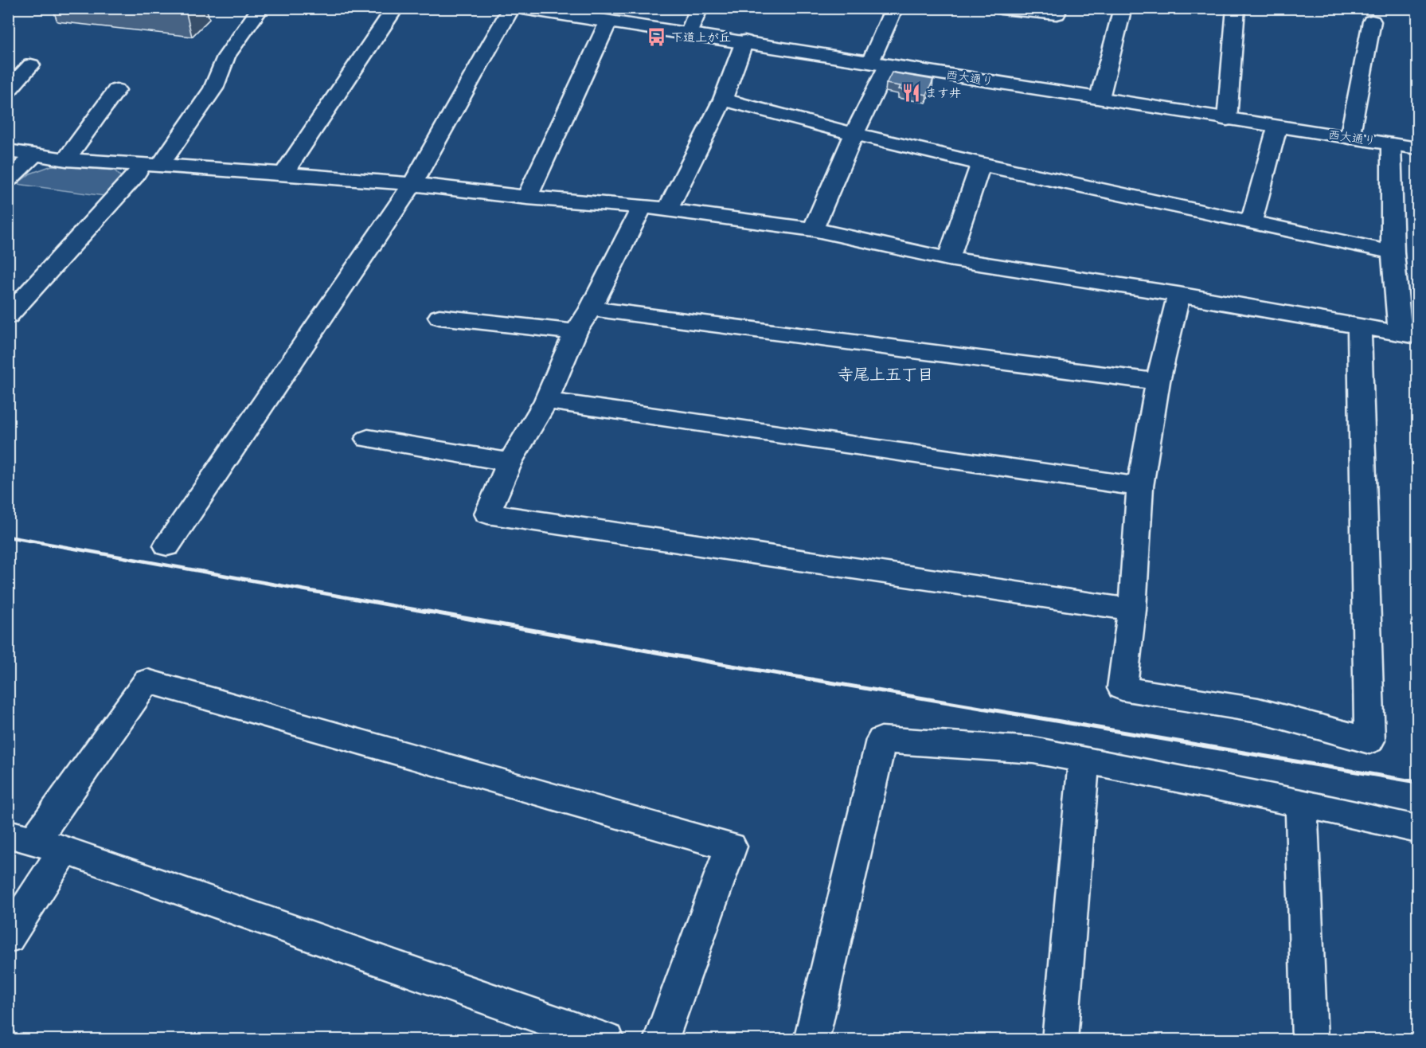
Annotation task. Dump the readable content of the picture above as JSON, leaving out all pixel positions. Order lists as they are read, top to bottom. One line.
{"streets":{"street":["西大通り"]},"districts":["寺尾上五丁目"],"places":{"bus stop":["下道上が丘"],"restaurant":["ます井"]}}
